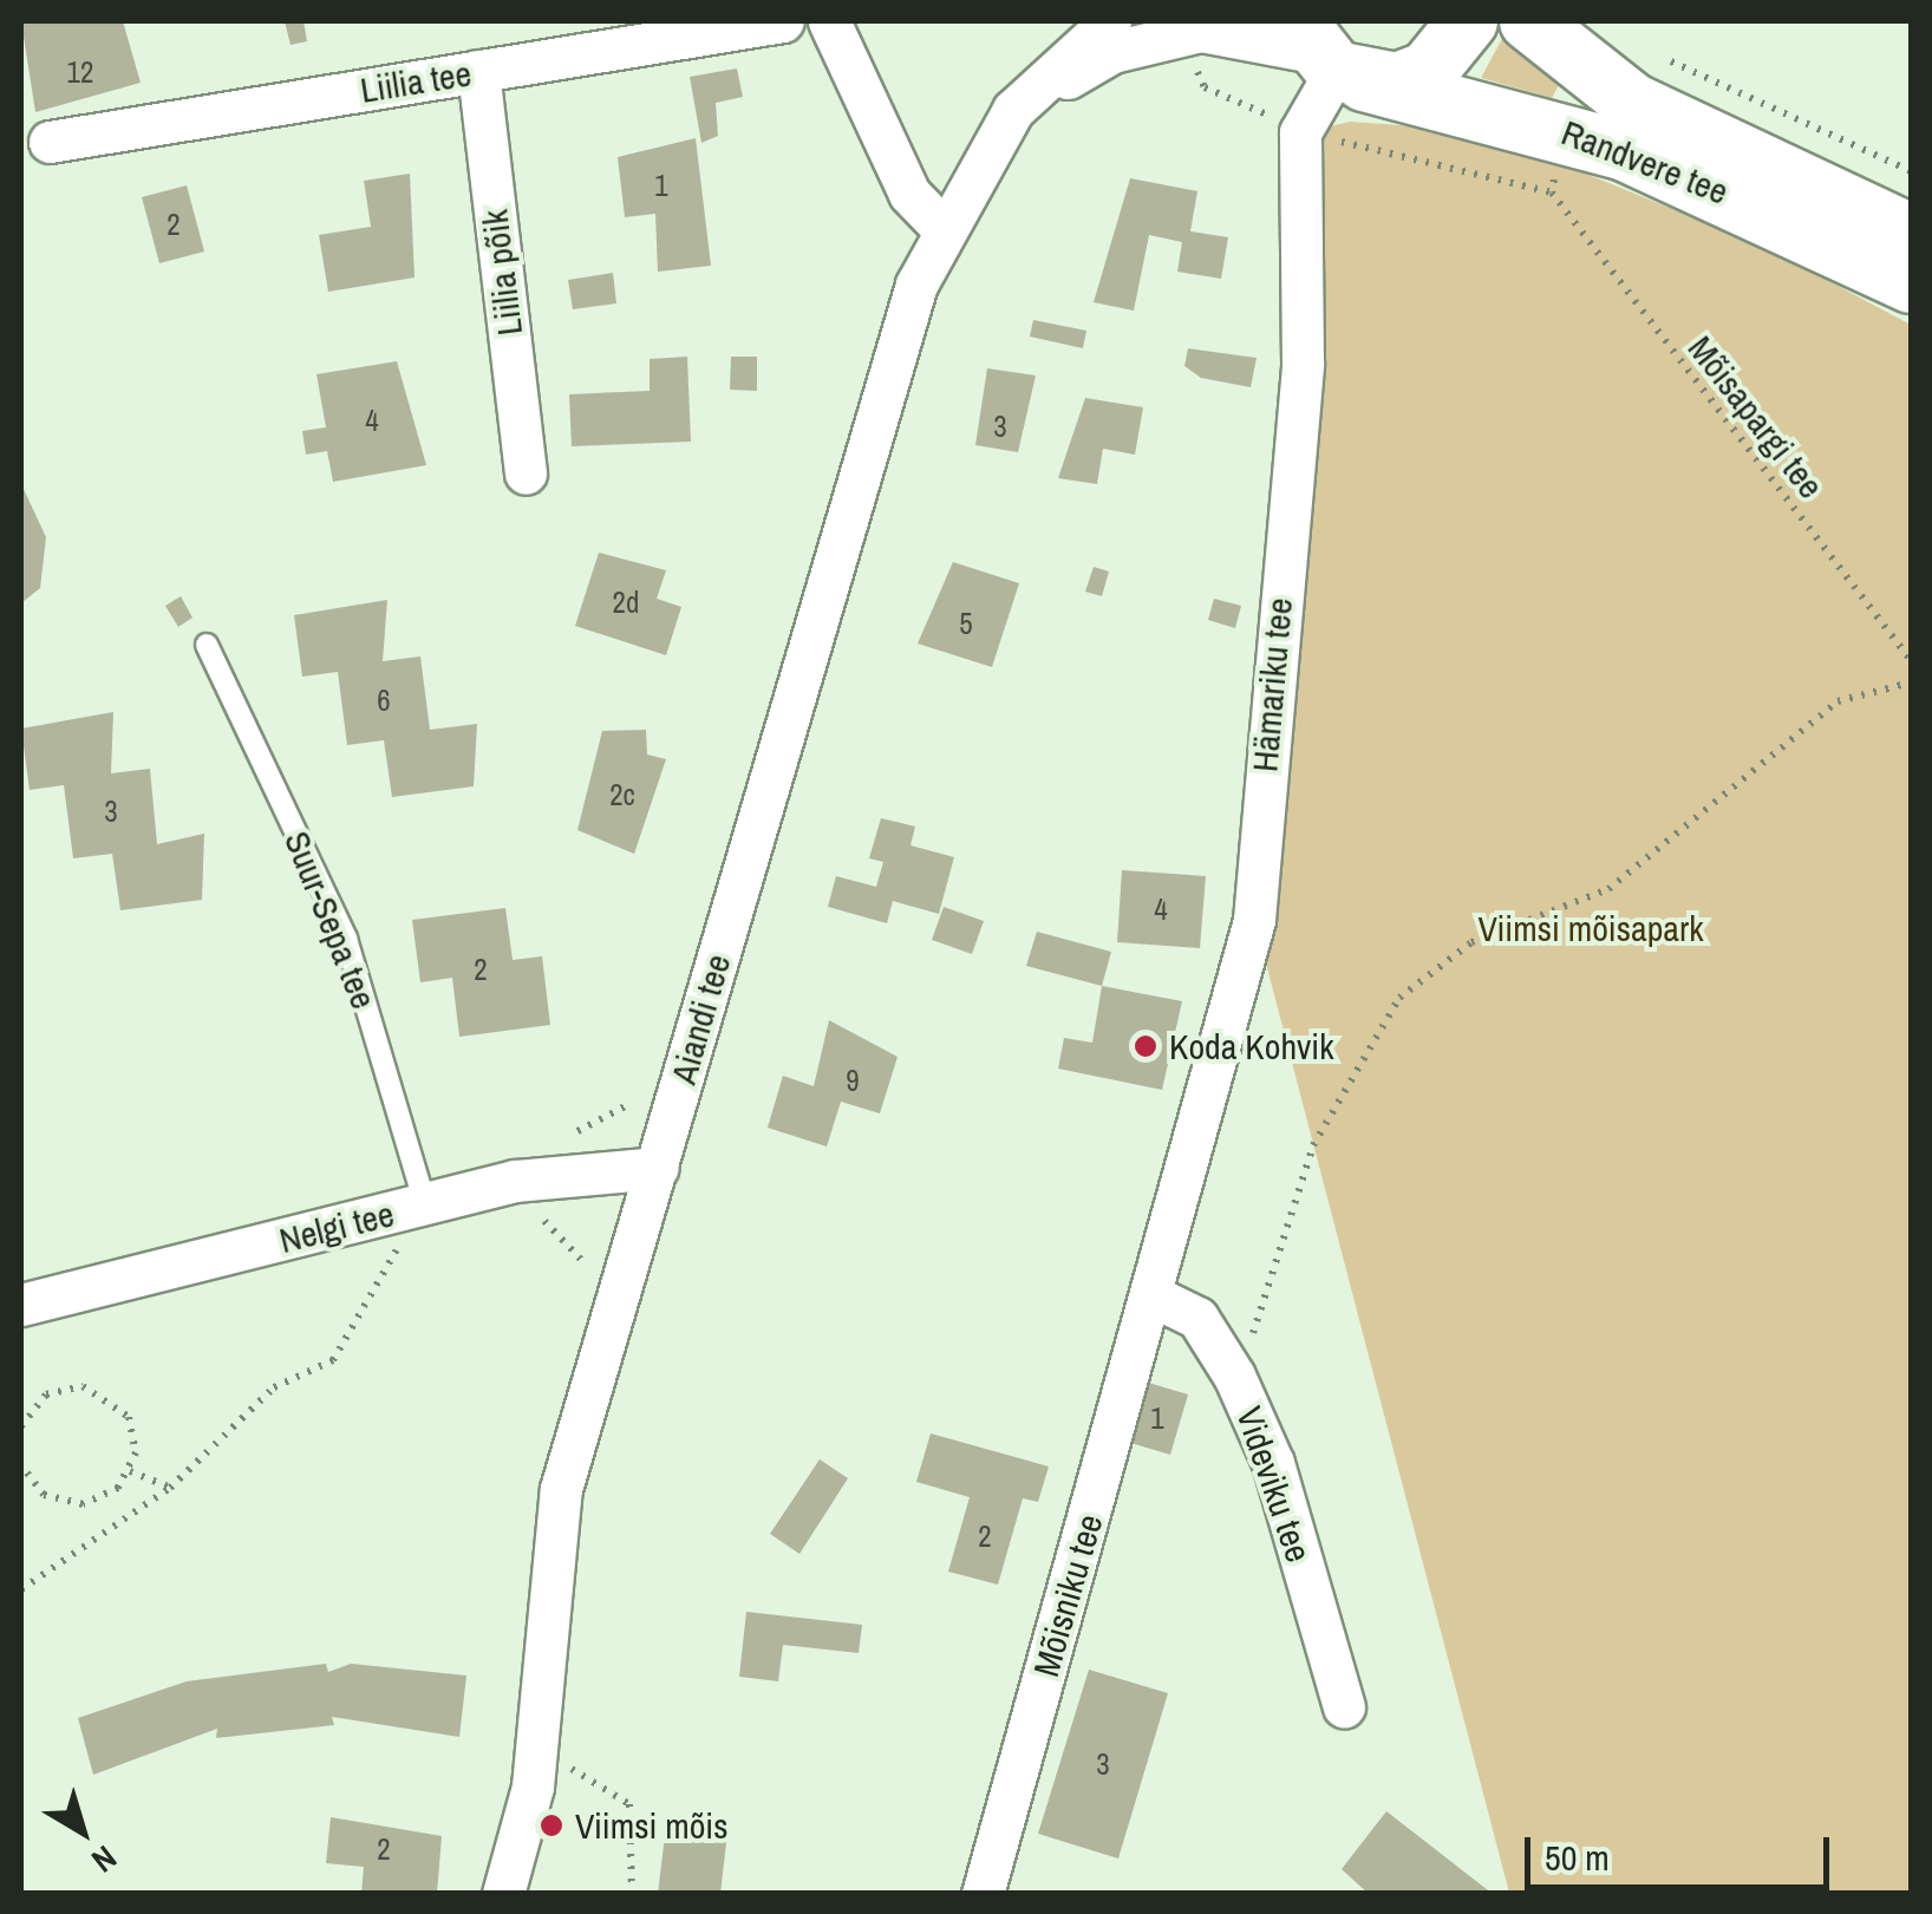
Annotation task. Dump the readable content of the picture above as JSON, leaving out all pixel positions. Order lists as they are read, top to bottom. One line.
{"streets":{"street":["Liilia tee","Randvere tee","Liilia põik","Hämariku tee","Aiandi tee","Nelgi tee","Videviku tee","Mõisniku tee"],"lane":["Suur-Sepa tee"],"path":["Mõisapargi tee"]},"crossings":[["Liilia tee","Liilia põik"],["Randvere tee","Aiandi tee"],["Hämariku tee","Videviku tee"],["Hämariku tee","Mõisniku tee"],["Suur-Sepa tee","Nelgi tee"],["Aiandi tee","Nelgi tee"],["Videviku tee","Mõisniku tee"]],"parks":["Viimsi mõisapark"],"places":["Koda Kohvik","Viimsi mõis"],"house_numbers":["12","1","2","4","3","2d","5","6","2c","3","4","2","9","1","2","3","2"],"scale_bar":"50 m","north":"bottom right"}
